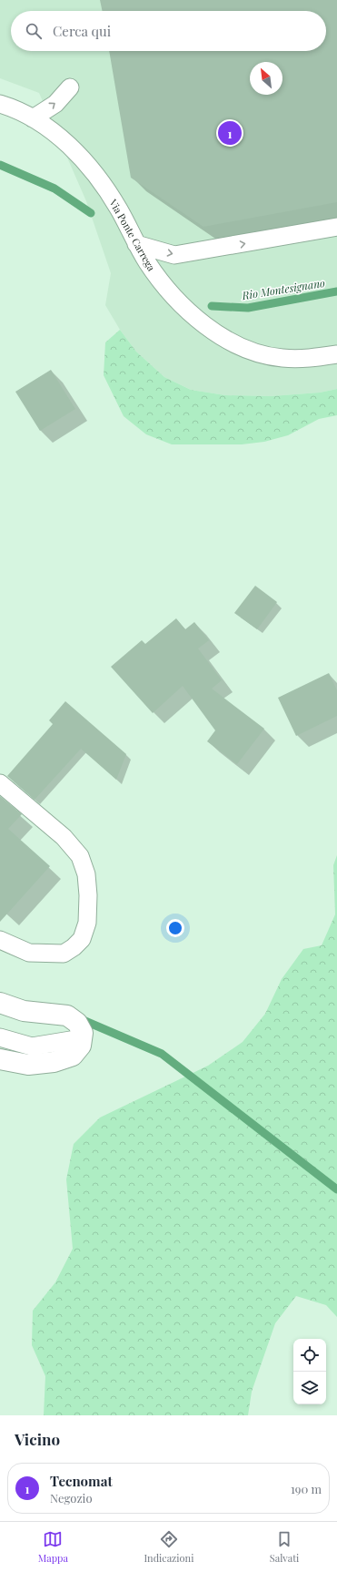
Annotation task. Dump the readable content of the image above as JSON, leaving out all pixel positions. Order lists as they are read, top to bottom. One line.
{"streets":{"lane":["Via Ponte Carrega"]},"water":["Rio Montesignano"],"north":"top left","page":{"search":"Cerca qui","pins":"1","heading":"Vicino","list":[{"mark":"1","name":"Tecnomat","note":"Negozio","value":"190 m"}],"nav":["Mappa","Indicazioni","Salvati"]}}
